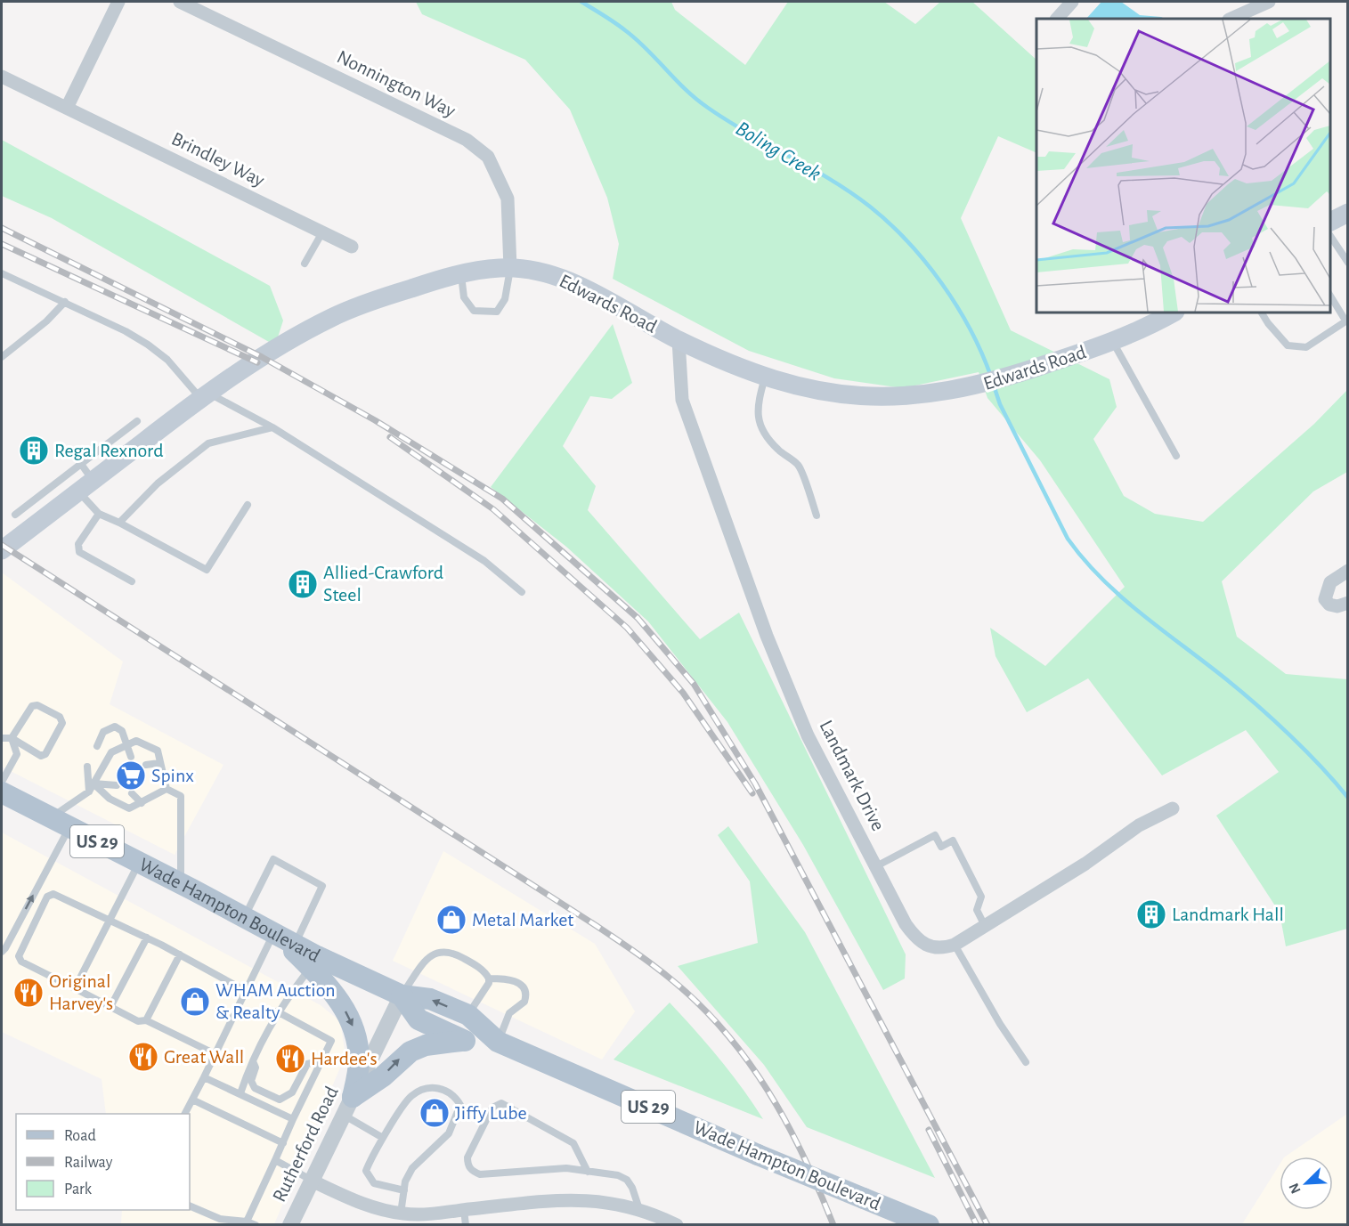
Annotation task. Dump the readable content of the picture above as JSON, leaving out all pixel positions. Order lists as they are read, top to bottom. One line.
{"streets":{"main road":["Edwards Road","US 29","Wade Hampton Boulevard"],"street":["Nonnington Way","Brindley Way","Landmark Drive","Rutherford Road"]},"crossings":[["Nonnington Way","Edwards Road"],["Edwards Road","Landmark Drive"],["Wade Hampton Boulevard","Rutherford Road"]],"water":["Boling Creek"],"places":{"building":["Regal Rexnord","Allied-Crawford Steel","Landmark Hall"],"supermarket":["Spinx"],"shop":["Metal Market","WHAM Auction & Realty","Jiffy Lube"],"restaurant":["Original Harvey's","Great Wall","Hardee's"]},"legend":["Road","Railway","Park"],"north":"bottom left"}
